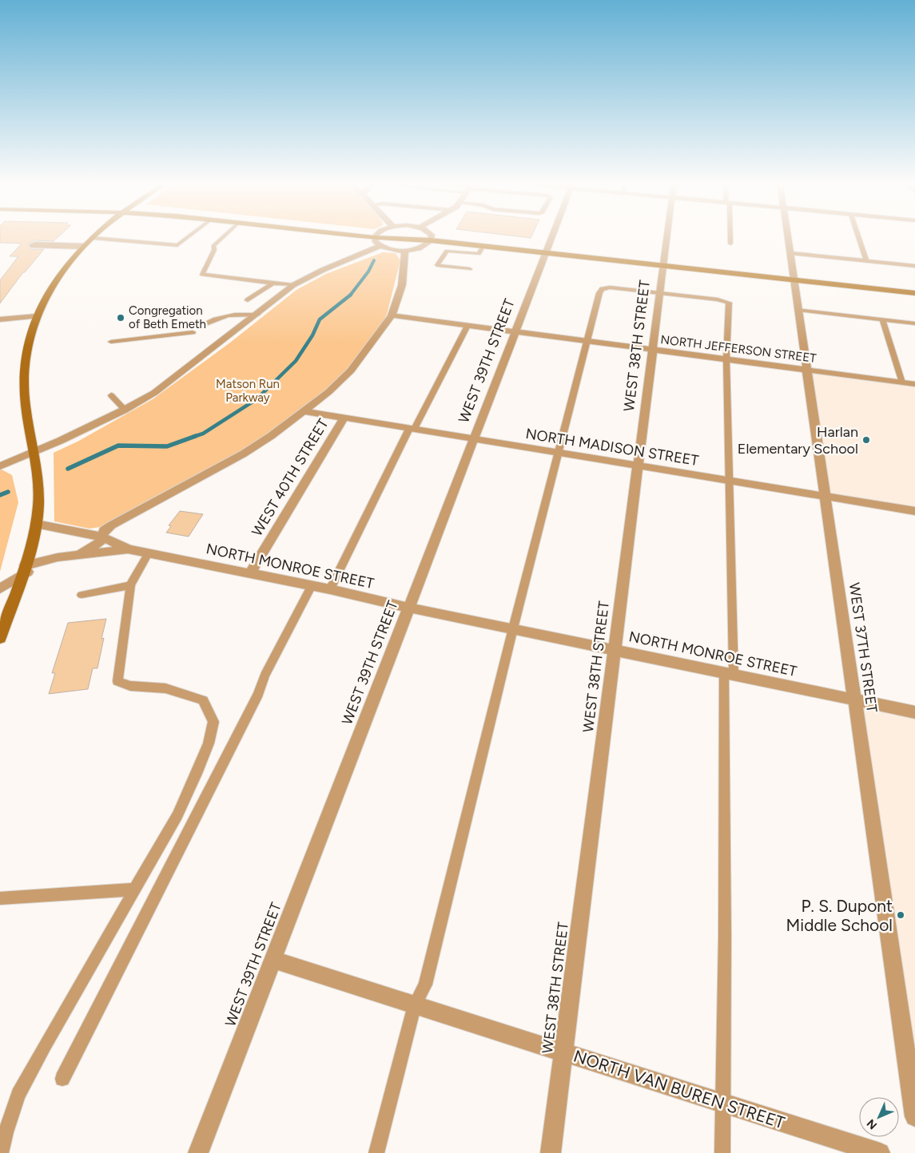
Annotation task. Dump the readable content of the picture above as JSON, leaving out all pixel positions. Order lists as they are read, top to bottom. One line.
{"streets":{"street":["WEST 38TH STREET","NORTH JEFFERSON STREET","WEST 39TH STREET","NORTH MADISON STREET","WEST 40TH STREET","NORTH MONROE STREET","WEST 37TH STREET","NORTH VAN BUREN STREET"]},"crossings":[["WEST 38TH STREET","NORTH JEFFERSON STREET"],["WEST 38TH STREET","NORTH MADISON STREET"],["WEST 38TH STREET","NORTH MONROE STREET"],["WEST 38TH STREET","NORTH VAN BUREN STREET"],["NORTH JEFFERSON STREET","WEST 39TH STREET"],["NORTH JEFFERSON STREET","WEST 37TH STREET"],["WEST 39TH STREET","NORTH MADISON STREET"],["WEST 39TH STREET","NORTH MONROE STREET"],["WEST 39TH STREET","NORTH VAN BUREN STREET"],["NORTH MADISON STREET","WEST 40TH STREET"],["NORTH MADISON STREET","WEST 37TH STREET"],["WEST 40TH STREET","NORTH MONROE STREET"],["NORTH MONROE STREET","WEST 37TH STREET"]],"parks":["Matson Run Parkway"],"places":["Congregation of Beth Emeth","Harlan Elementary School","P. S. Dupont Middle School"],"north":"bottom left"}
